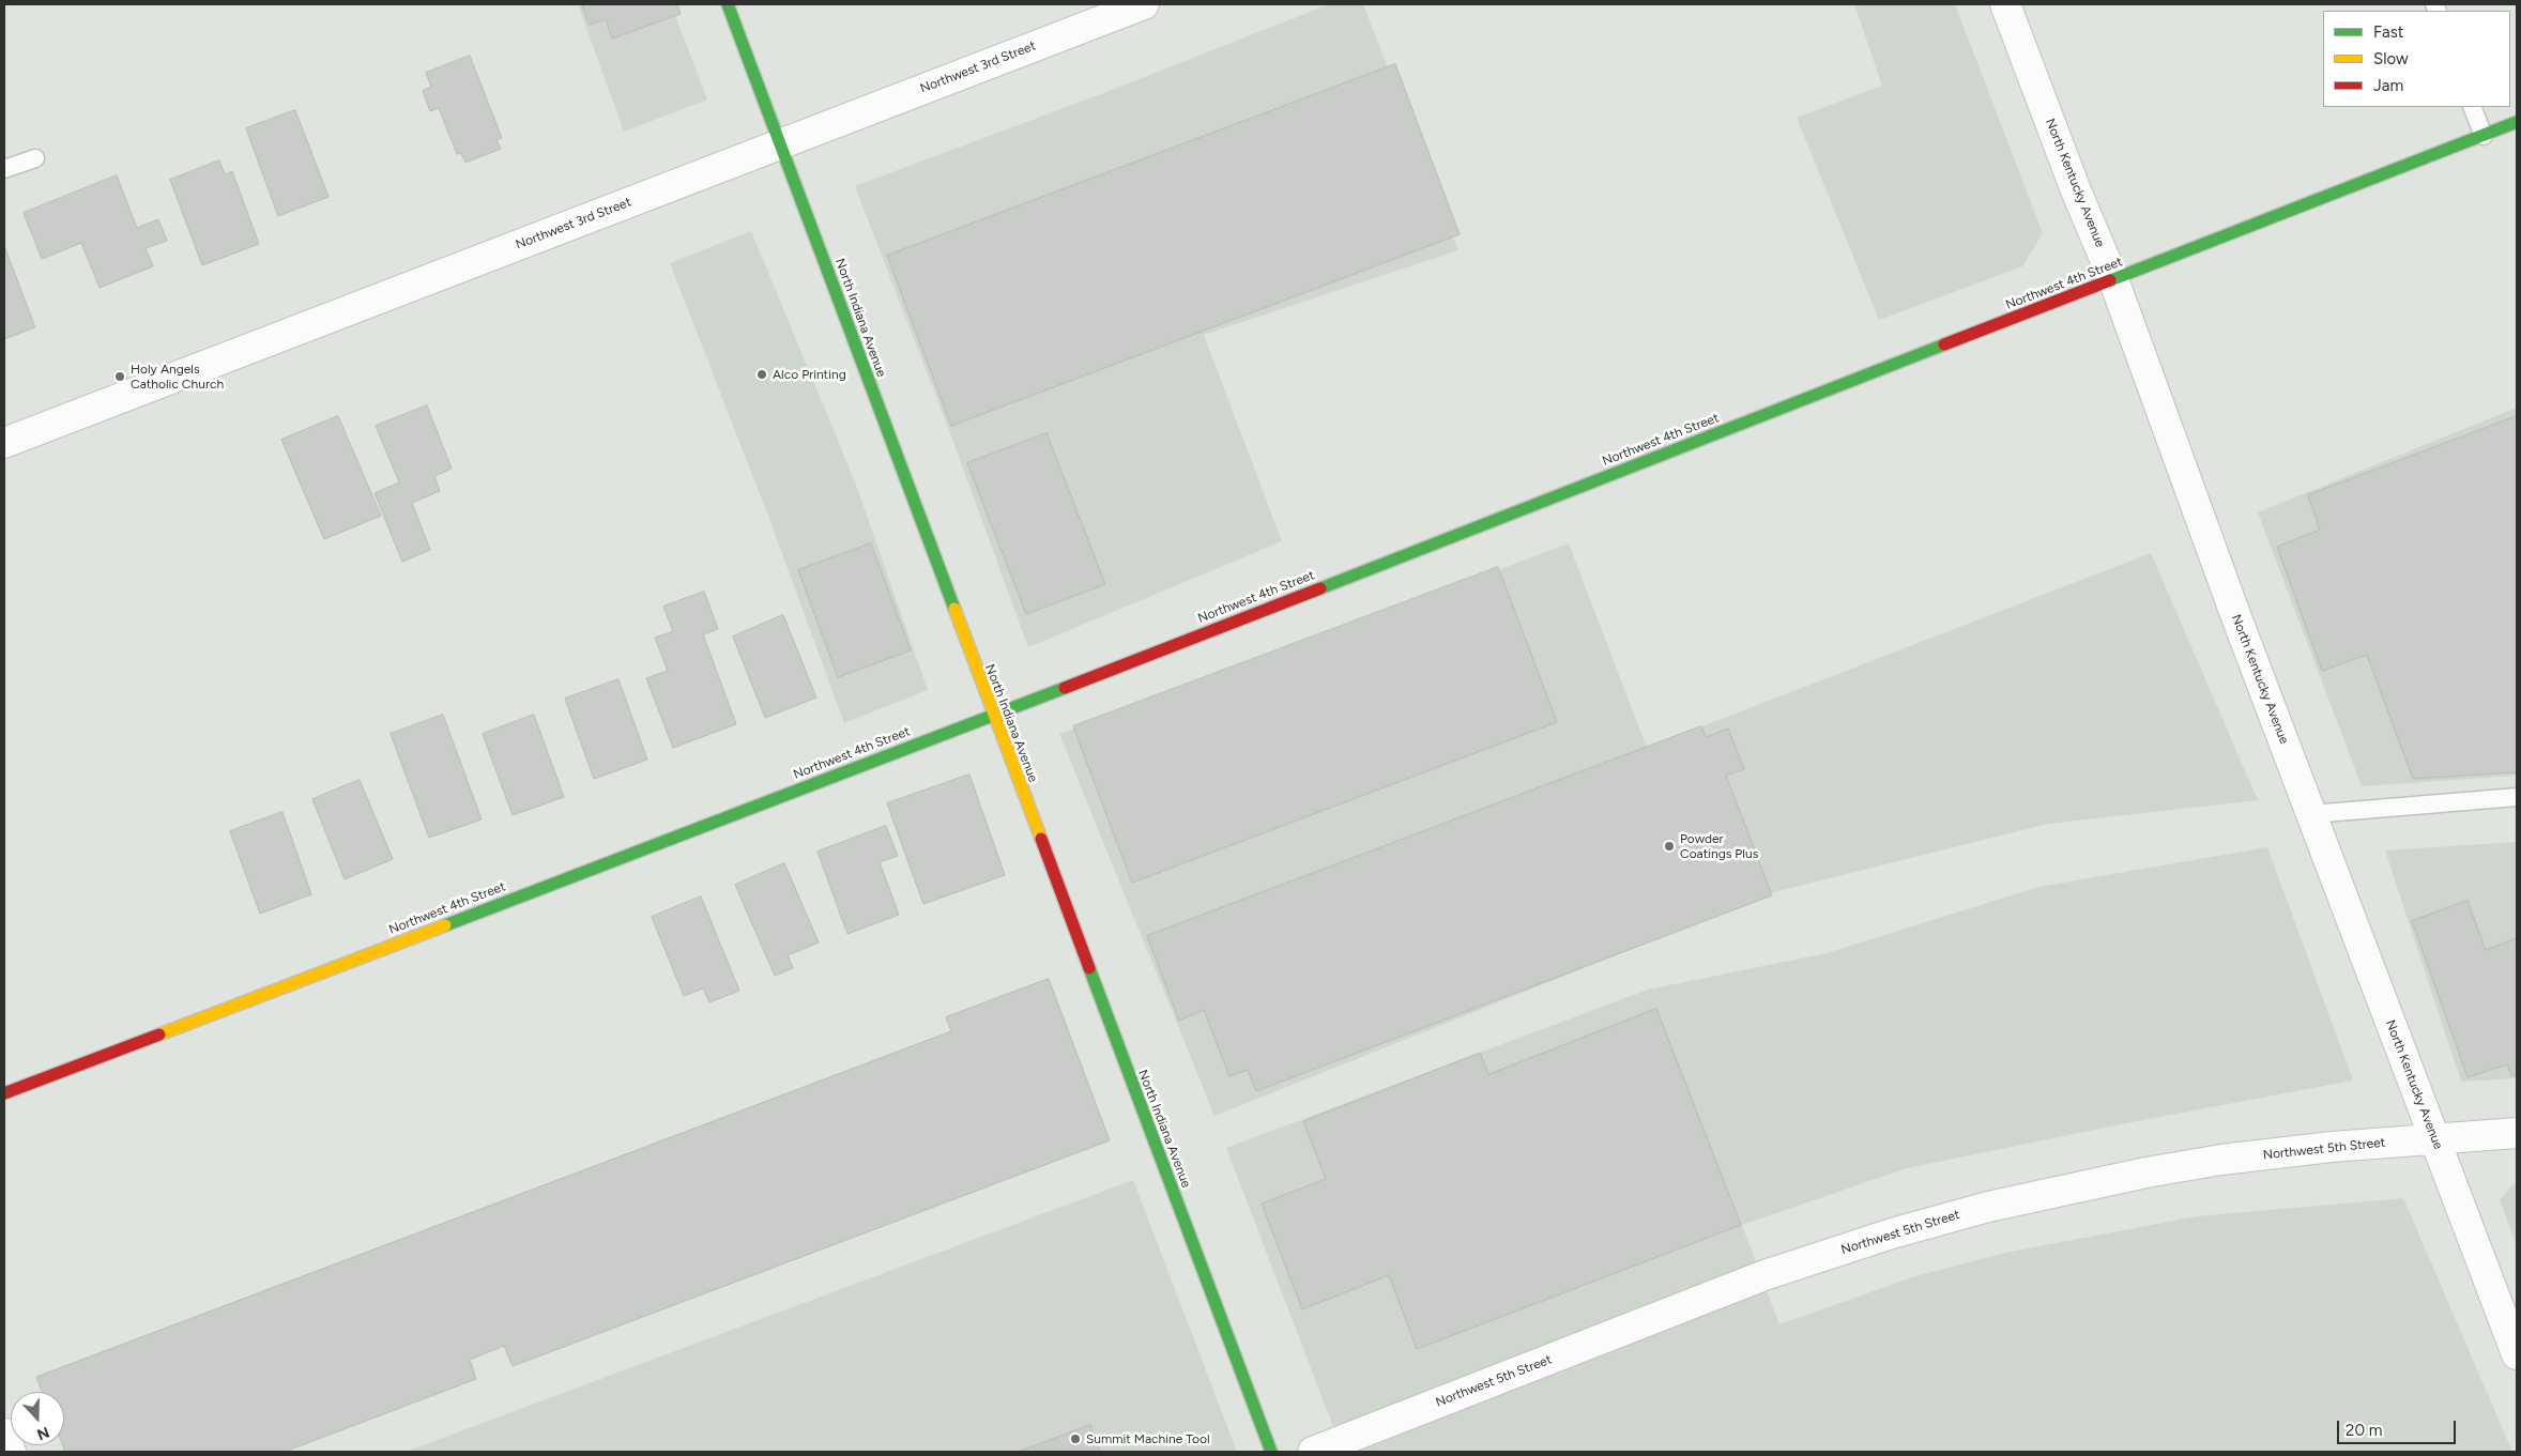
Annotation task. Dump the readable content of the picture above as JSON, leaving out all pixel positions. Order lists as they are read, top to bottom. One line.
{"streets":{"street":["Northwest 3rd Street","North Kentucky Avenue","Northwest 4th Street","North Indiana Avenue","Northwest 5th Street"]},"crossings":[["Northwest 3rd Street","North Indiana Avenue"],["North Kentucky Avenue","Northwest 4th Street"],["North Kentucky Avenue","Northwest 5th Street"],["Northwest 4th Street","North Indiana Avenue"]],"places":["Alco Printing","Holy Angels Catholic Church","Powder Coatings Plus","Summit Machine Tool"],"legend":["Fast","Slow","Jam"],"scale_bar":"20 m","north":"bottom"}
